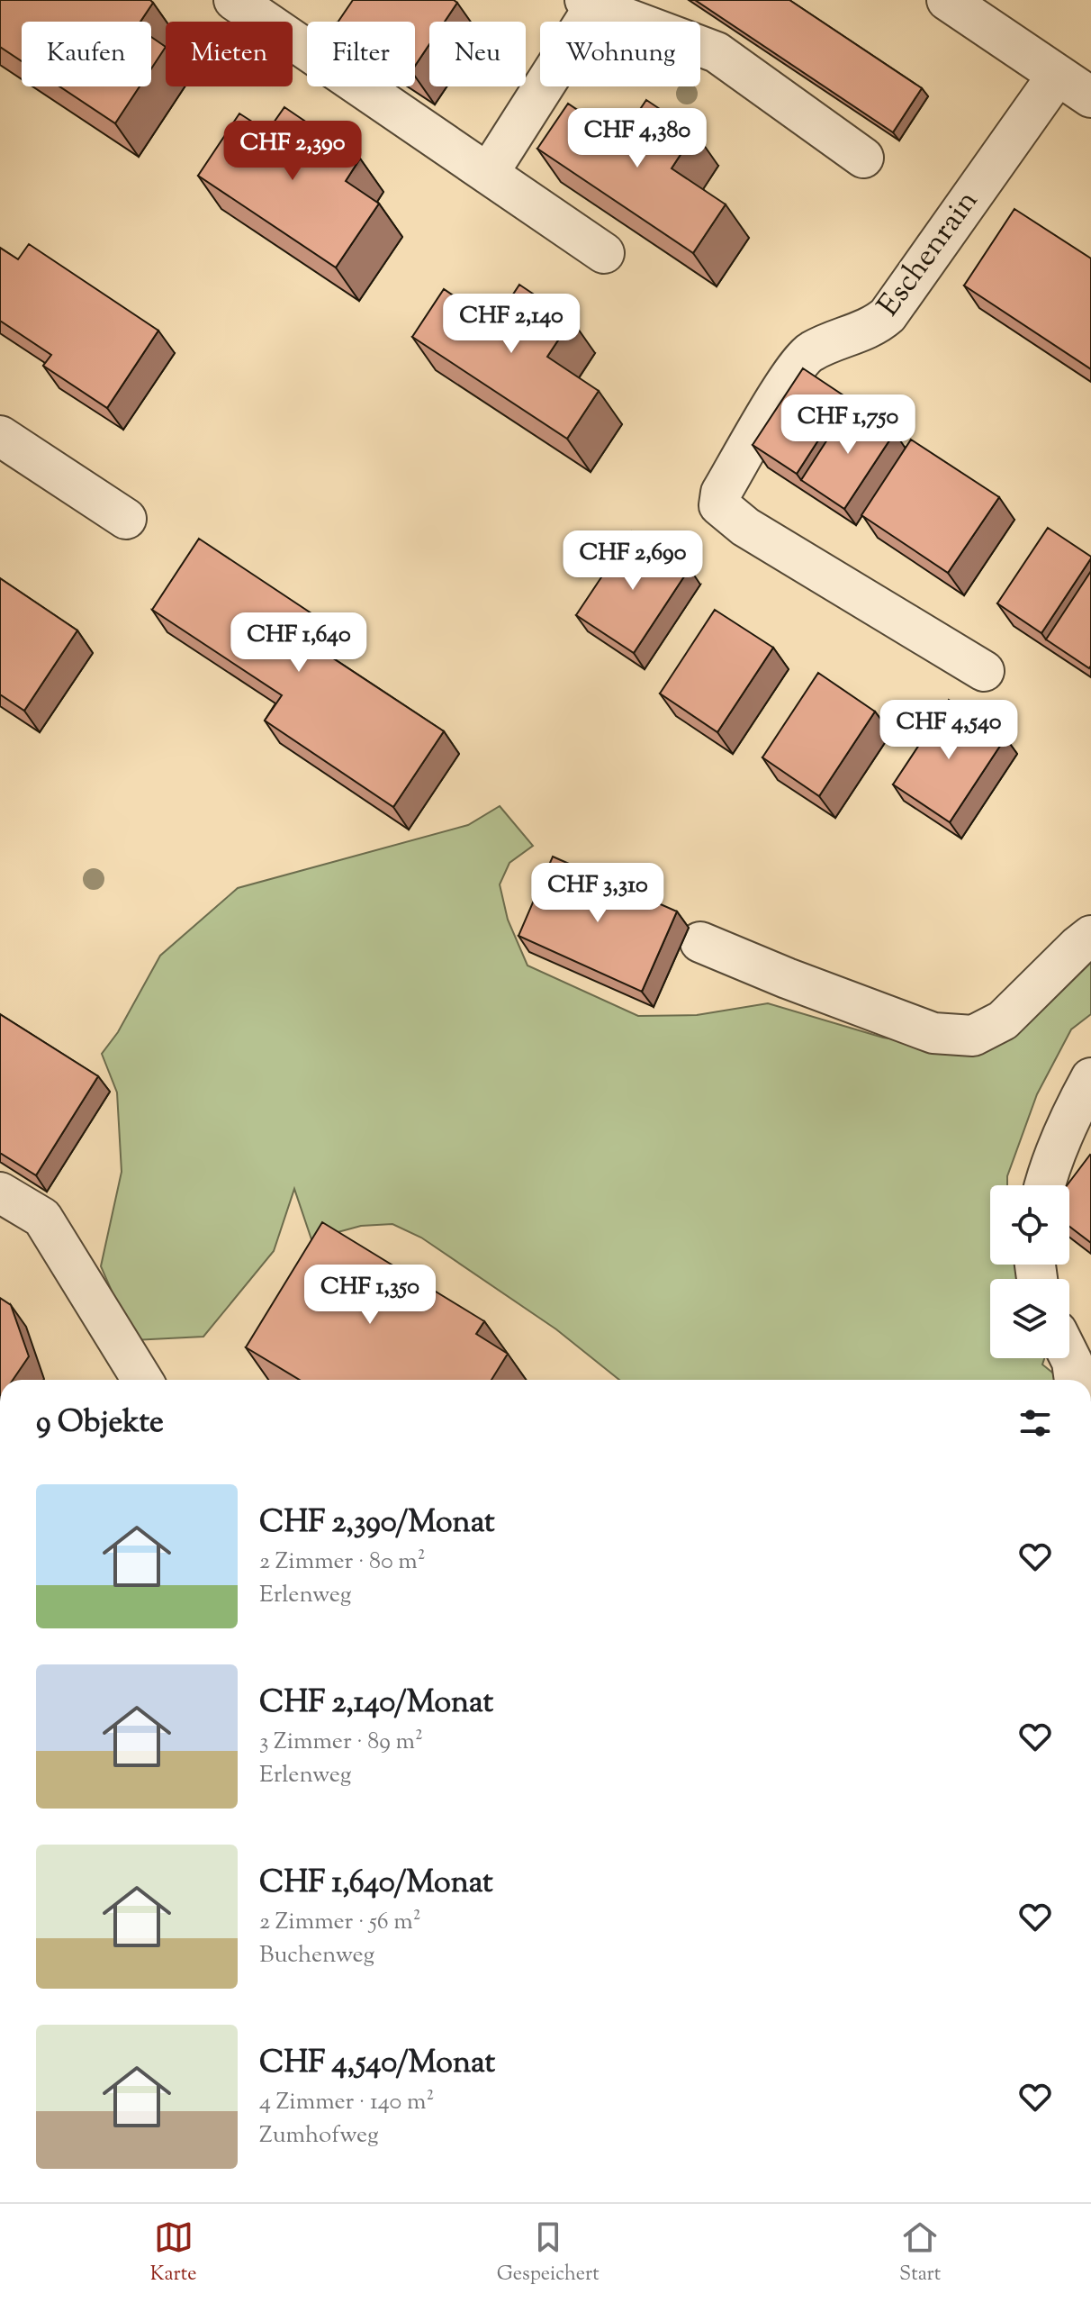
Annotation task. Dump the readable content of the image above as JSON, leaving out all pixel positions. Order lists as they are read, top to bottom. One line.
{"streets":{"street":["Eschenrain"]},"page":{"chip":["Kaufen","Mieten","Filter","Neu","Wohnung"],"price":["CHF 4,380","CHF 2,390","CHF 2,140","CHF 1,750","CHF 2,690","CHF 1,640","CHF 4,540","CHF 3,310","CHF 1,350"],"heading":"9 Objekte","list":[{"name":"CHF 2,390/Monat","note":"2 Zimmer · 80 m² · Erlenweg"},{"name":"CHF 2,140/Monat","note":"3 Zimmer · 89 m² · Erlenweg"},{"name":"CHF 1,640/Monat","note":"2 Zimmer · 56 m² · Buchenweg"},{"name":"CHF 4,540/Monat","note":"4 Zimmer · 140 m² · Zumhofweg"}],"tabs":["Karte","Gespeichert","Start"]}}
